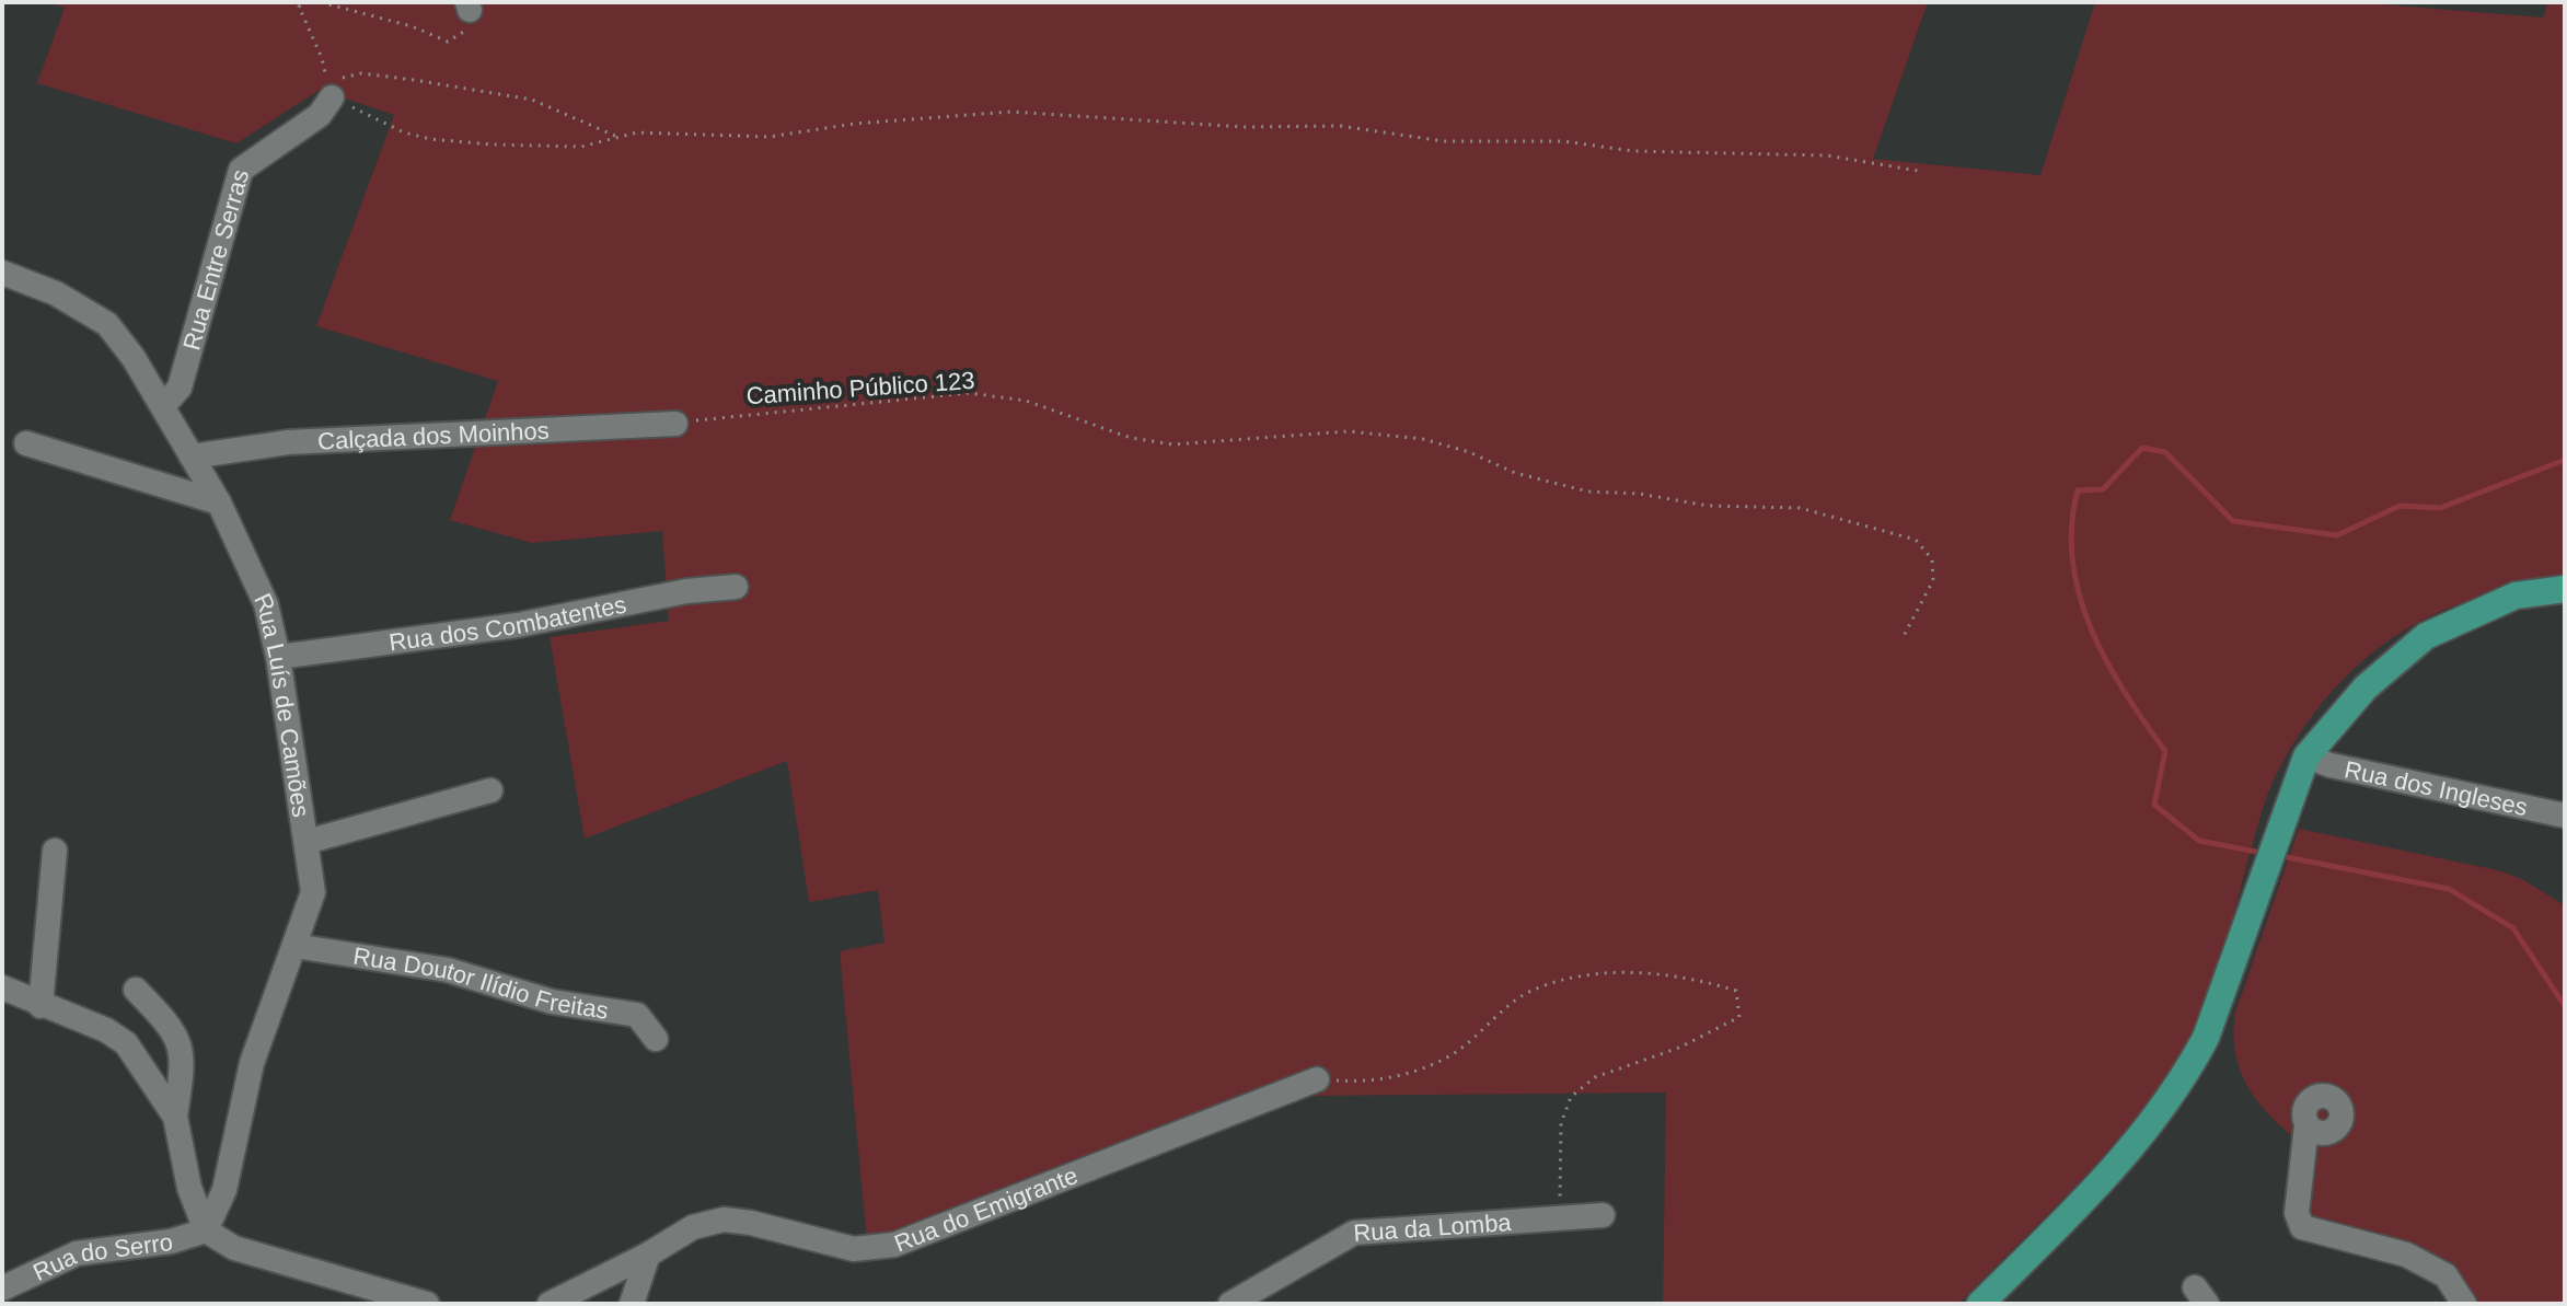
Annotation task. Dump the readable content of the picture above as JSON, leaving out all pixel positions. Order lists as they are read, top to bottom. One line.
{"streets":{"street":["Rua Entre Serras","Calçada dos Moinhos","Rua dos Combatentes","Rua Luís de Camões","Rua dos Ingleses","Rua Doutor Ilídio Freitas","Rua do Emigrante","Rua da Lomba","Rua do Serro"],"path":["Caminho Público 123"]},"crossings":[["Rua Entre Serras","Rua Luís de Camões"],["Caminho Público 123","Calçada dos Moinhos"],["Calçada dos Moinhos","Rua Luís de Camões"],["Rua dos Combatentes","Rua Luís de Camões"],["Rua Luís de Camões","Rua Doutor Ilídio Freitas"],["Rua Luís de Camões","Rua do Serro"]]}
